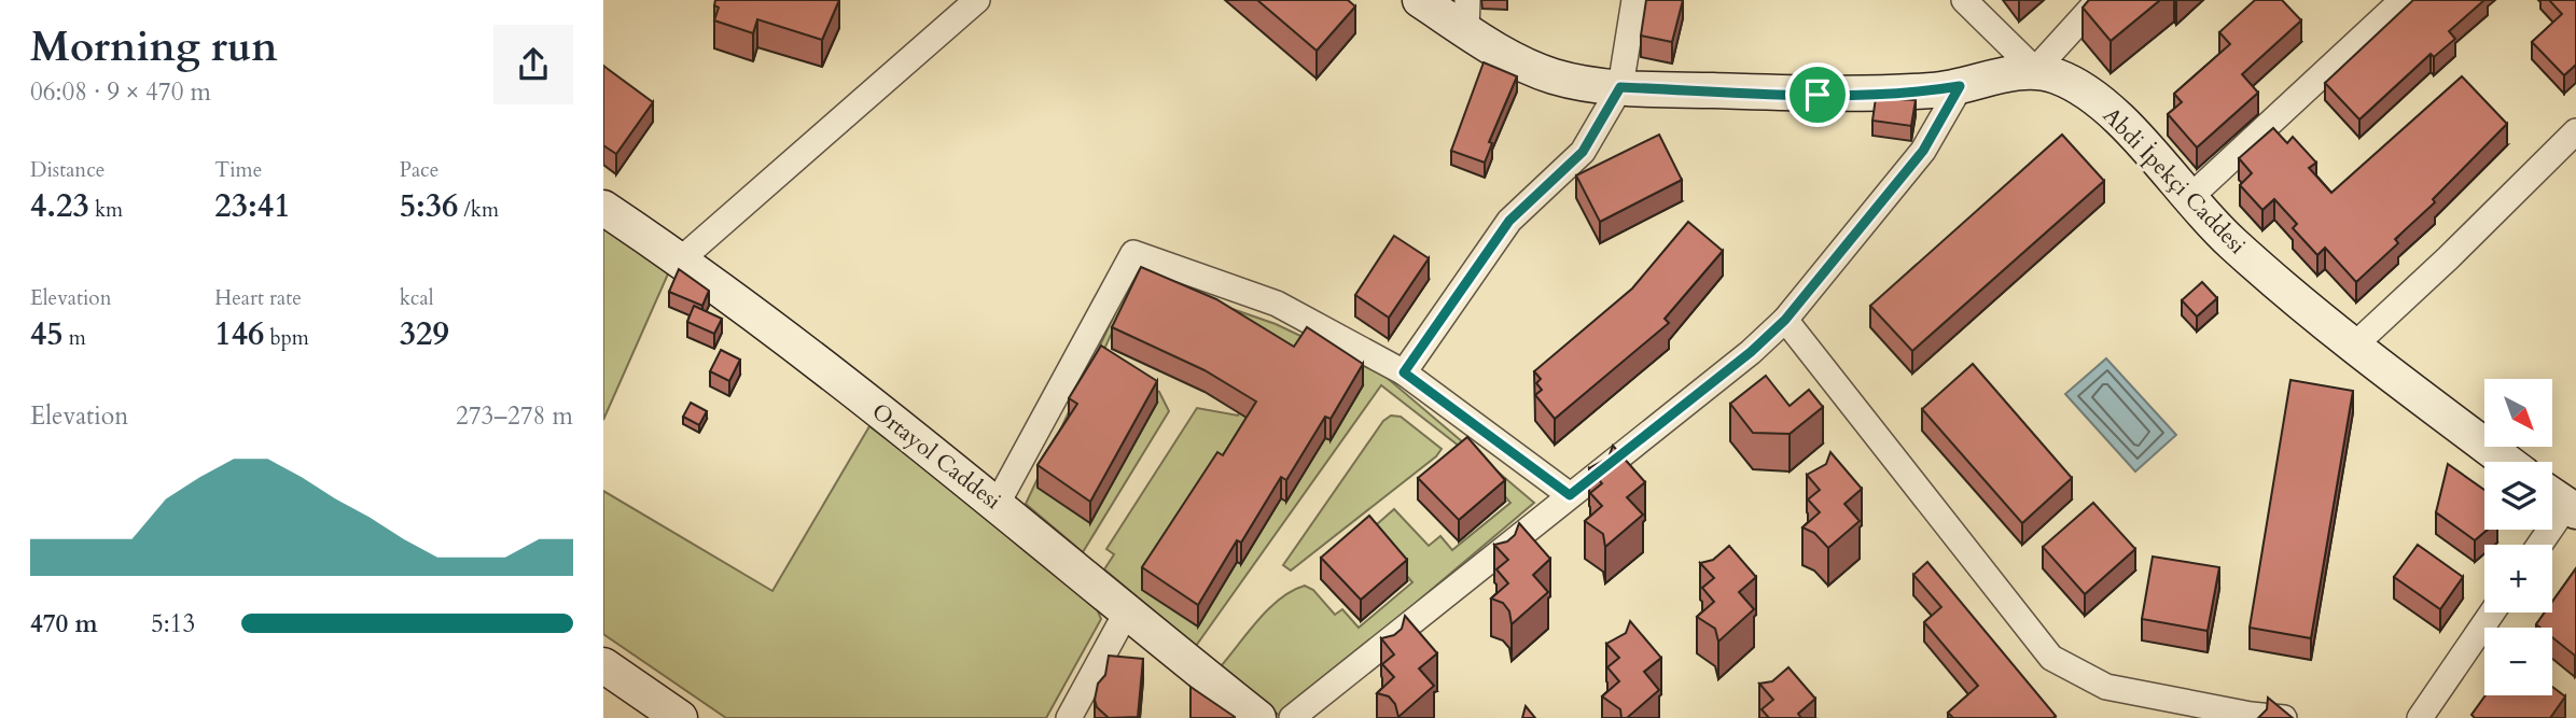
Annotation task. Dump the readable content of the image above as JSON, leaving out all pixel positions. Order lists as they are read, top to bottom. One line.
{"streets":{"street":["Abdi İpekçi Caddesi","Ortayol Caddesi"]},"north":"bottom right","page":{"heading":["Morning run","06:08 · 9 × 470 m"],"stats":[["Distance","4.23 km"],["Time","23:41"],["Pace","5:36 /km"],["Elevation","45 m"],["Heart rate","146 bpm"],["kcal","329"]],"map_buttons":["+","−"],"chart":["Elevation","273–278 m"],"list":[{"name":"470 m","note":"5:13"}]}}
